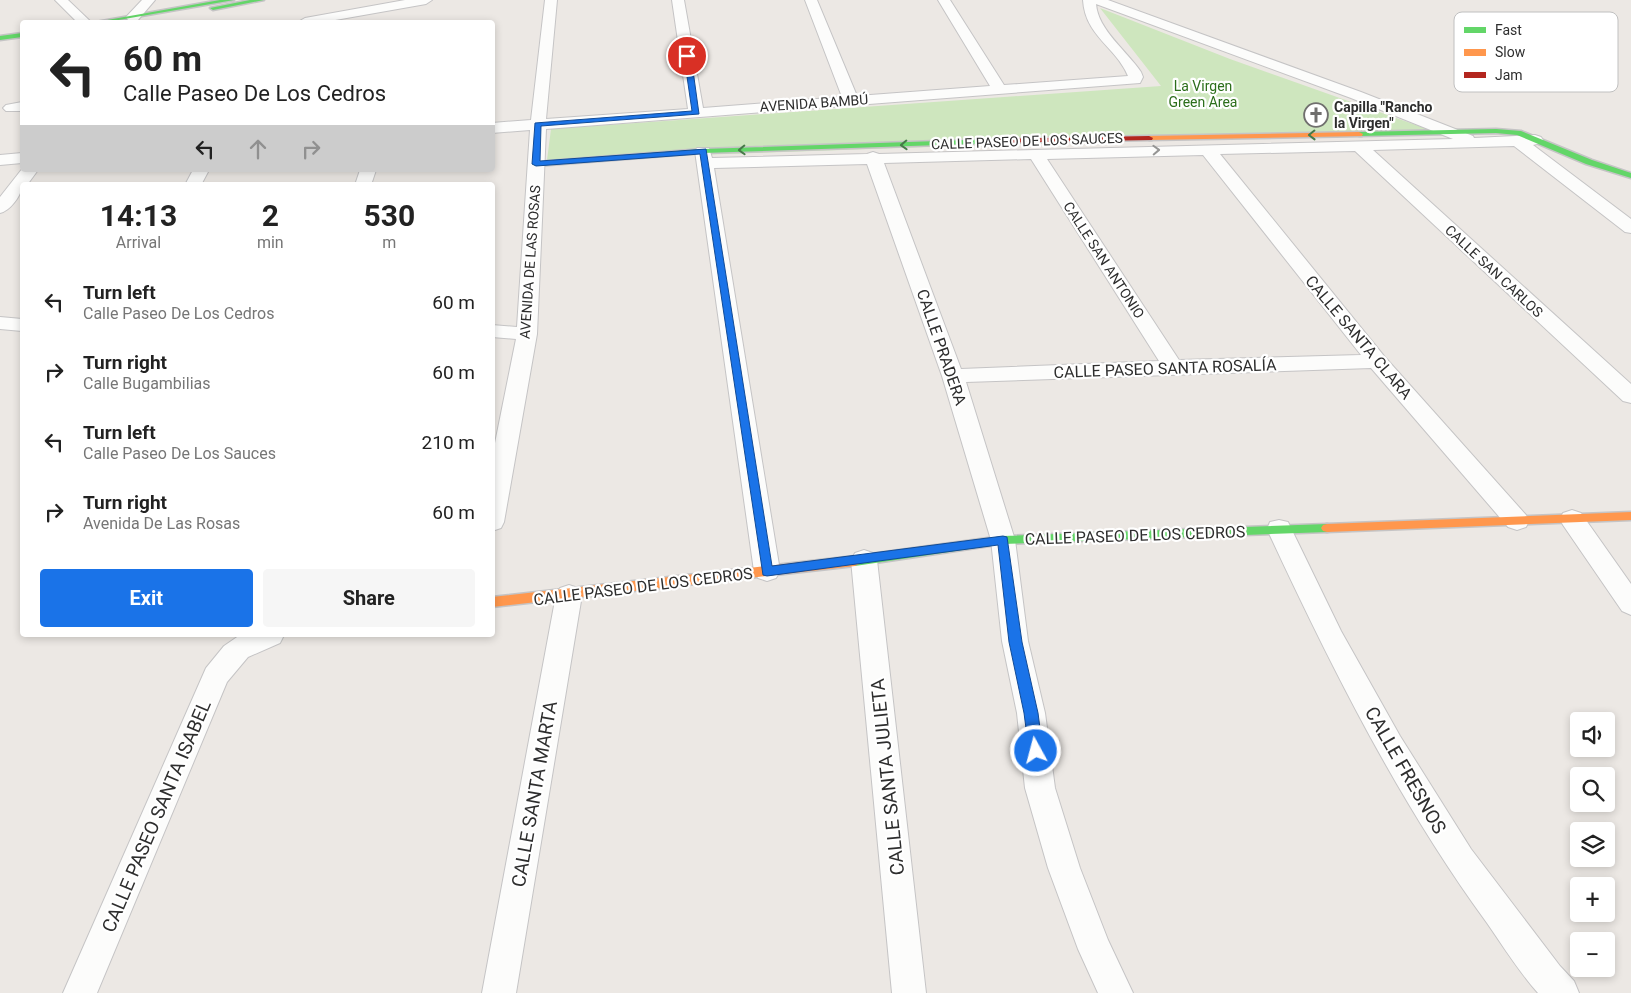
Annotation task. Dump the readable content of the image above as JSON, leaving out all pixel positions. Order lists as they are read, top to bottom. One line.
{"streets":{"street":["AVENIDA BAMBÚ","CALLE PASEO DE LOS SAUCES","CALLE SAN ANTONIO","AVENIDA DE LAS ROSAS","CALLE SAN CARLOS","CALLE SANTA CLARA","CALLE PRADERA","CALLE PASEO SANTA ROSALÍA","CALLE PASEO DE LOS CEDROS","CALLE FRESNOS","CALLE SANTA JULIETA","CALLE SANTA MARTA","CALLE PASEO SANTA ISABEL"]},"crossings":[["AVENIDA BAMBÚ","AVENIDA DE LAS ROSAS"],["CALLE PASEO DE LOS SAUCES","CALLE SAN ANTONIO"],["CALLE PASEO DE LOS SAUCES","AVENIDA DE LAS ROSAS"],["CALLE PASEO DE LOS SAUCES","CALLE SAN CARLOS"],["CALLE PASEO DE LOS SAUCES","CALLE SANTA CLARA"],["CALLE PASEO DE LOS SAUCES","CALLE PRADERA"],["CALLE SAN ANTONIO","CALLE PASEO SANTA ROSALÍA"],["CALLE SANTA CLARA","CALLE PASEO SANTA ROSALÍA"],["CALLE SANTA CLARA","CALLE PASEO DE LOS CEDROS"],["CALLE PRADERA","CALLE PASEO SANTA ROSALÍA"],["CALLE PRADERA","CALLE PASEO DE LOS CEDROS"],["CALLE PASEO DE LOS CEDROS","CALLE FRESNOS"],["CALLE PASEO DE LOS CEDROS","CALLE SANTA JULIETA"],["CALLE PASEO DE LOS CEDROS","CALLE SANTA MARTA"]],"parks":["La Virgen Green Area"],"places":{"church":["Capilla \"Rancho la Virgen\""]},"legend":["Fast","Slow","Jam"],"page":{"turn":["60 m","Calle Paseo De Los Cedros"],"eta":["14:13","Arrival","2","min","530","m"],"list":[{"name":"Turn left","note":"Calle Paseo De Los Cedros","value":"60 m"},{"name":"Turn right","note":"Calle Bugambilias","value":"60 m"},{"name":"Turn left","note":"Calle Paseo De Los Sauces","value":"210 m"},{"name":"Turn right","note":"Avenida De Las Rosas","value":"60 m"}],"buttons":["Exit","Share"],"map_buttons":["+","−"]}}
